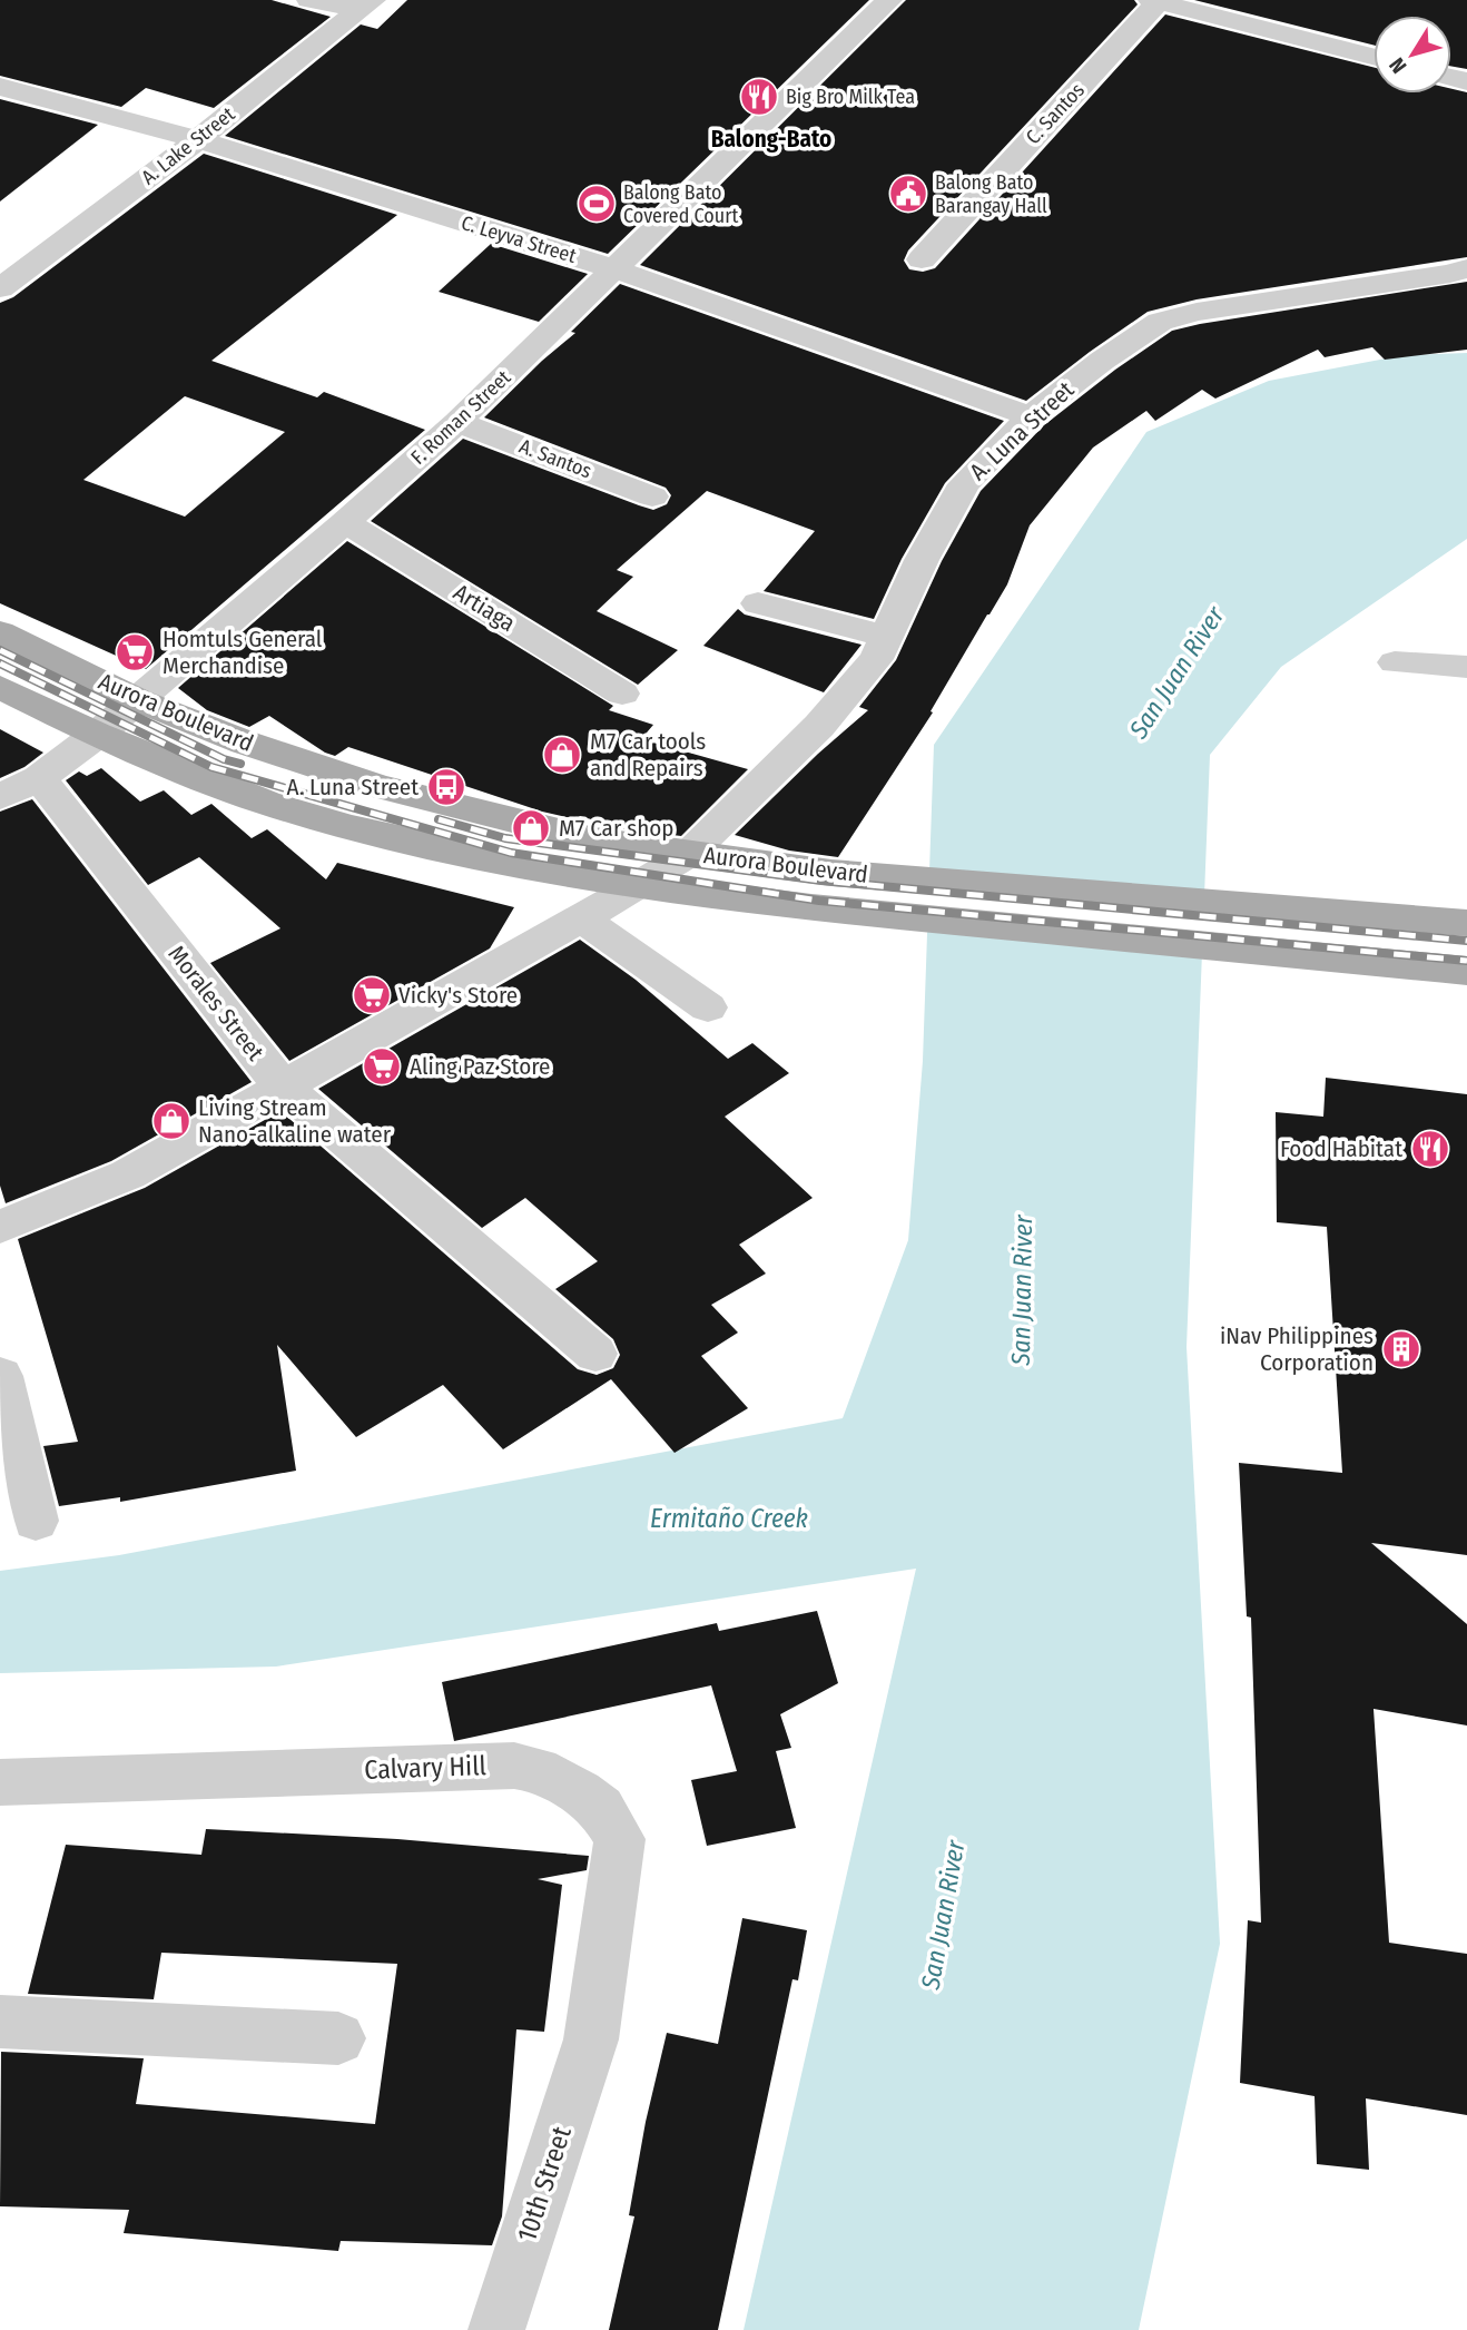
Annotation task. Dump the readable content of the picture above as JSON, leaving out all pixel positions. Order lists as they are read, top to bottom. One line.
{"streets":{"main road":["Aurora Boulevard"],"street":["C. Santos","A. Lake Street","C. Leyva Street","F. Roman Street","A. Luna Street","A. Santos","Artiaga","Morales Street","Calvary Hill","10th Street"]},"crossings":[["A. Lake Street","C. Leyva Street"],["C. Leyva Street","F. Roman Street"],["C. Leyva Street","A. Luna Street"],["F. Roman Street","A. Santos"],["F. Roman Street","Artiaga"],["F. Roman Street","Aurora Boulevard"],["F. Roman Street","Morales Street"],["A. Luna Street","Aurora Boulevard"],["A. Luna Street","Morales Street"],["Calvary Hill","10th Street"]],"districts":["Balong-Bato"],"water":["San Juan River","Ermitaño Creek"],"places":{"restaurant":["Big Bro Milk Tea","Food Habitat"],"public building":["Balong Bato Barangay Hall"],"sports":["Balong Bato Covered Court"],"supermarket":["Homtuls General Merchandise","Vicky's Store","Aling Paz Store"],"shop":["M7 Car tools and Repairs","M7 Car shop","Living Stream Nano-alkaline water"],"bus stop":["A. Luna Street"],"building":["iNav Philippines Corporation"]},"north":"bottom left"}
